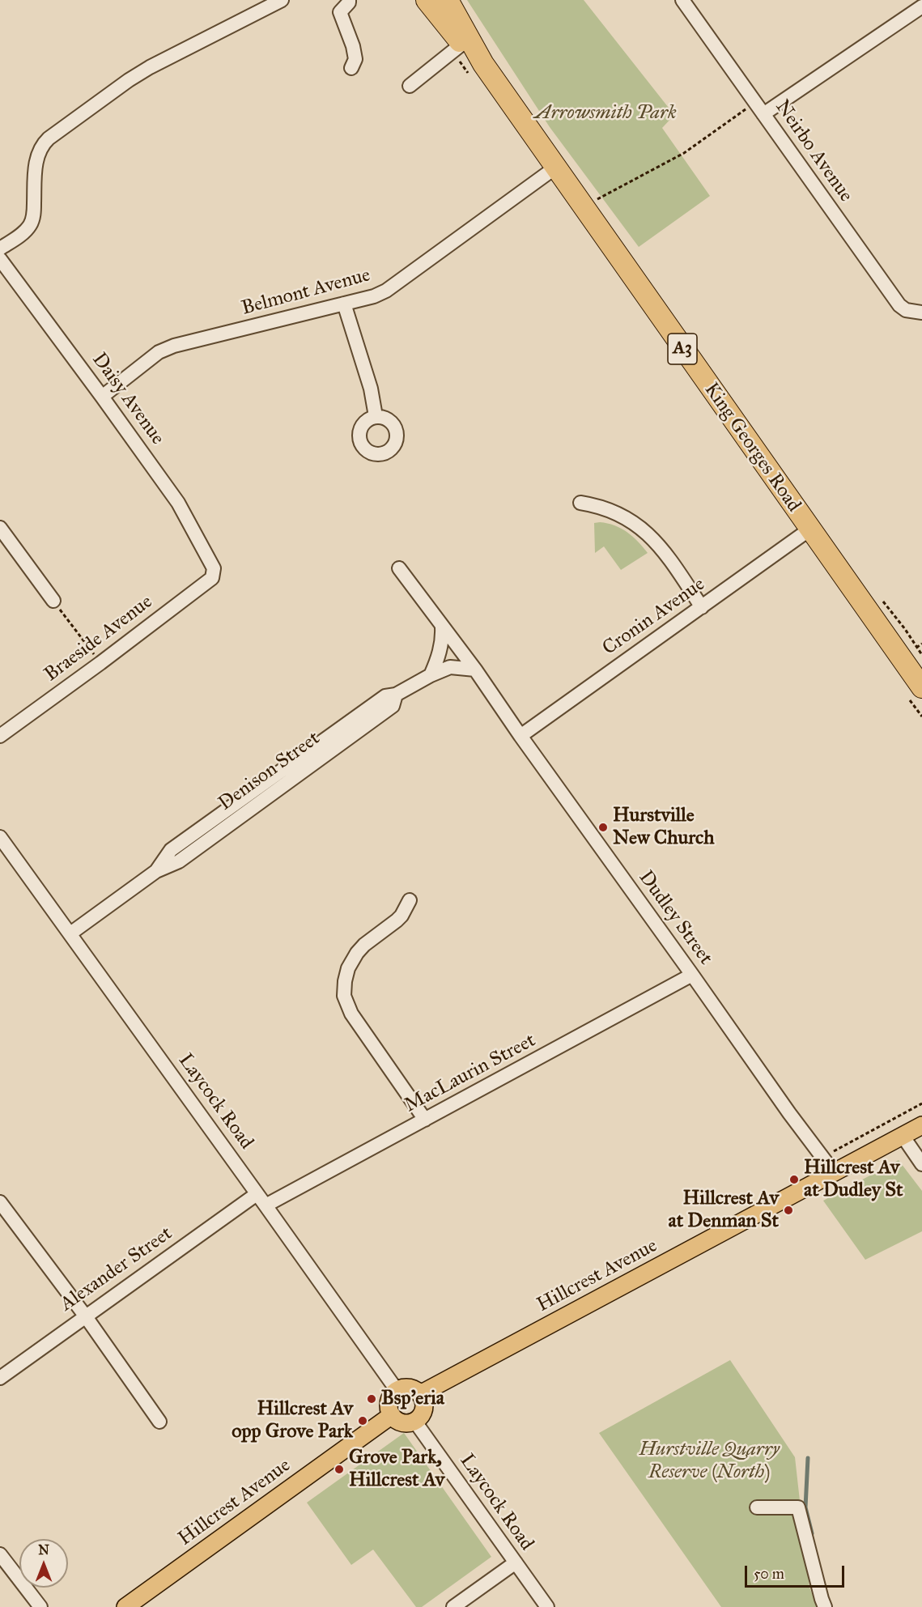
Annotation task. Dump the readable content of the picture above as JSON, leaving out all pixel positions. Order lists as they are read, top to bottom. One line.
{"streets":{"highway":["A3","King Georges Road"],"main road":["Hillcrest Avenue"],"street":["Neirbo Avenue","Belmont Avenue","Daisy Avenue","Cronin Avenue","Braeside Avenue","Denison Street","Dudley Street","MacLaurin Street","Laycock Road","Alexander Street"]},"crossings":[["Belmont Avenue","Daisy Avenue"],["Belmont Avenue","King Georges Road"],["Daisy Avenue","Braeside Avenue"],["King Georges Road","Cronin Avenue"],["Cronin Avenue","Dudley Street"],["Denison Street","Dudley Street"],["Denison Street","Laycock Road"],["Dudley Street","MacLaurin Street"],["Dudley Street","Hillcrest Avenue"],["MacLaurin Street","Laycock Road"],["Laycock Road","Alexander Street"],["Laycock Road","Hillcrest Avenue"]],"parks":["Arrowsmith Park","Hurstville Quarry Reserve (North)"],"places":["Hurstville New Church","Hillcrest Av at Dudley St","Hillcrest Av at Denman St","Bsp'eria","Hillcrest Av opp Grove Park","Grove Park, Hillcrest Av"],"scale_bar":"50 m","north":"top"}
